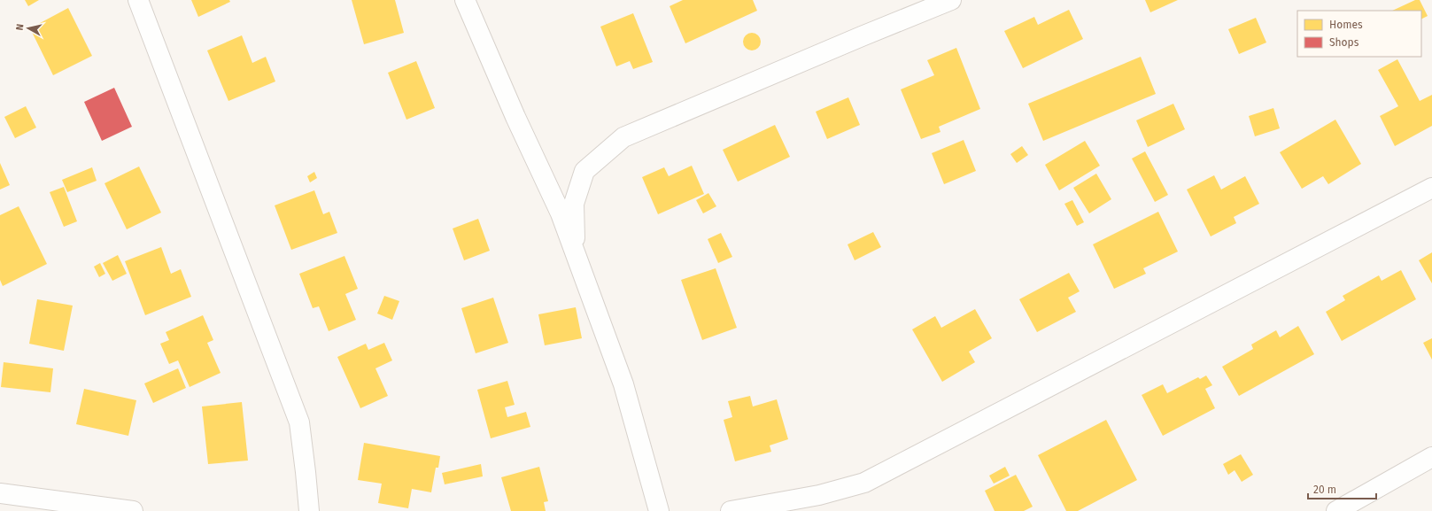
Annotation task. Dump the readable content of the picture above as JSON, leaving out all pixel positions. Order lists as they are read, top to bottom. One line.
{"legend":["Homes","Shops"],"scale_bar":"20 m","north":"left"}
